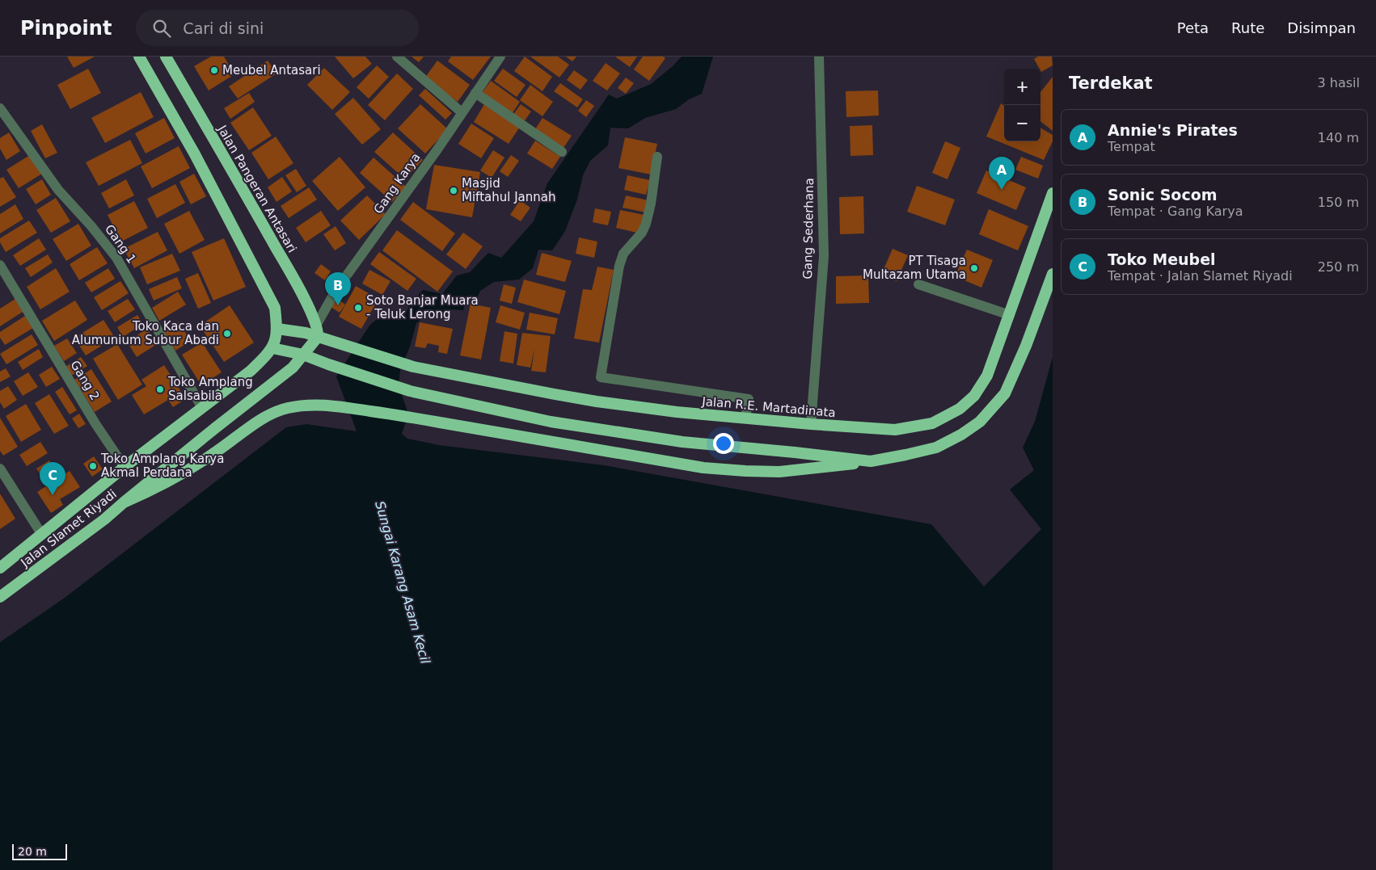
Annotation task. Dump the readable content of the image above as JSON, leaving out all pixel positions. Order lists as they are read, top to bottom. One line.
{"streets":{"highway":["Jalan Pangeran Antasari","Jalan R.E. Martadinata","Jalan Slamet Riyadi"],"street":["Gang Karya","Gang Sederhana","Gang 1","Gang 2"]},"crossings":[["Gang Karya","Jalan Pangeran Antasari"],["Gang Karya","Jalan R.E. Martadinata"],["Gang Karya","Jalan Slamet Riyadi"],["Jalan Pangeran Antasari","Jalan R.E. Martadinata"],["Jalan Pangeran Antasari","Jalan Slamet Riyadi"],["Gang Sederhana","Jalan R.E. Martadinata"],["Gang 1","Jalan Slamet Riyadi"],["Gang 2","Jalan Slamet Riyadi"],["Jalan R.E. Martadinata","Jalan Slamet Riyadi"]],"water":["Sungai Karang Asam Kecil"],"places":["Meubel Antasari","Masjid Miftahul Jannah","PT Tisaga Multazam Utama","Soto Banjar Muara - Teluk Lerong","Toko Kaca dan Alumunium Subur Abadi","Toko Amplang Salsabila","Toko Amplang Karya Akmal Perdana"],"scale_bar":"20 m","page":{"header":"Pinpoint","search":"Cari di sini","nav":["Peta","Rute","Disimpan"],"heading":["Terdekat","3 hasil"],"map_buttons":["+","−"],"list":[{"mark":"A","name":"Annie's Pirates","note":"Tempat","value":"140 m"},{"mark":"B","name":"Sonic Socom","note":"Tempat · Gang Karya","value":"150 m"},{"mark":"C","name":"Toko Meubel","note":"Tempat · Jalan Slamet Riyadi","value":"250 m"}],"pins":["A","B","C"],"scale":"20 m"}}
